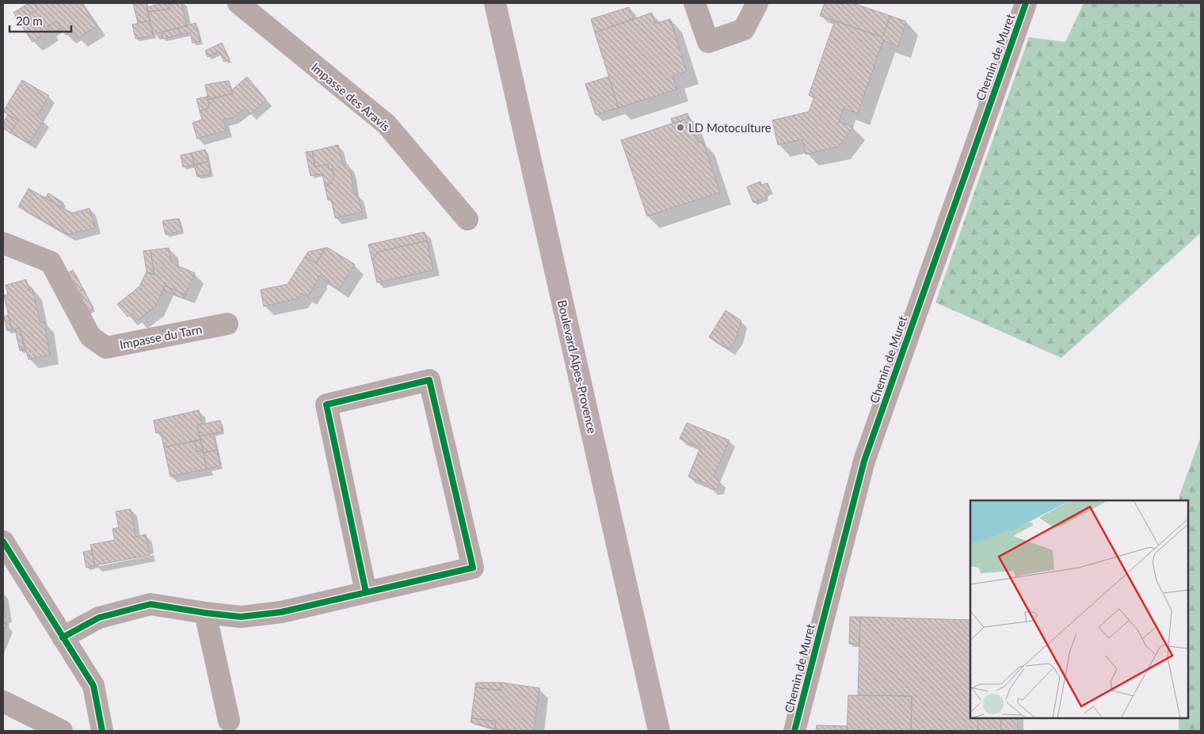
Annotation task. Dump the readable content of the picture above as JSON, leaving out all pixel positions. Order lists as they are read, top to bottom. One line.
{"streets":{"main road":["Boulevard Alpes-Provence"],"street":["Chemin de Muret","Impasse des Aravis","Impasse du Tarn"]},"places":["LD Motoculture"],"scale_bar":"20 m"}
